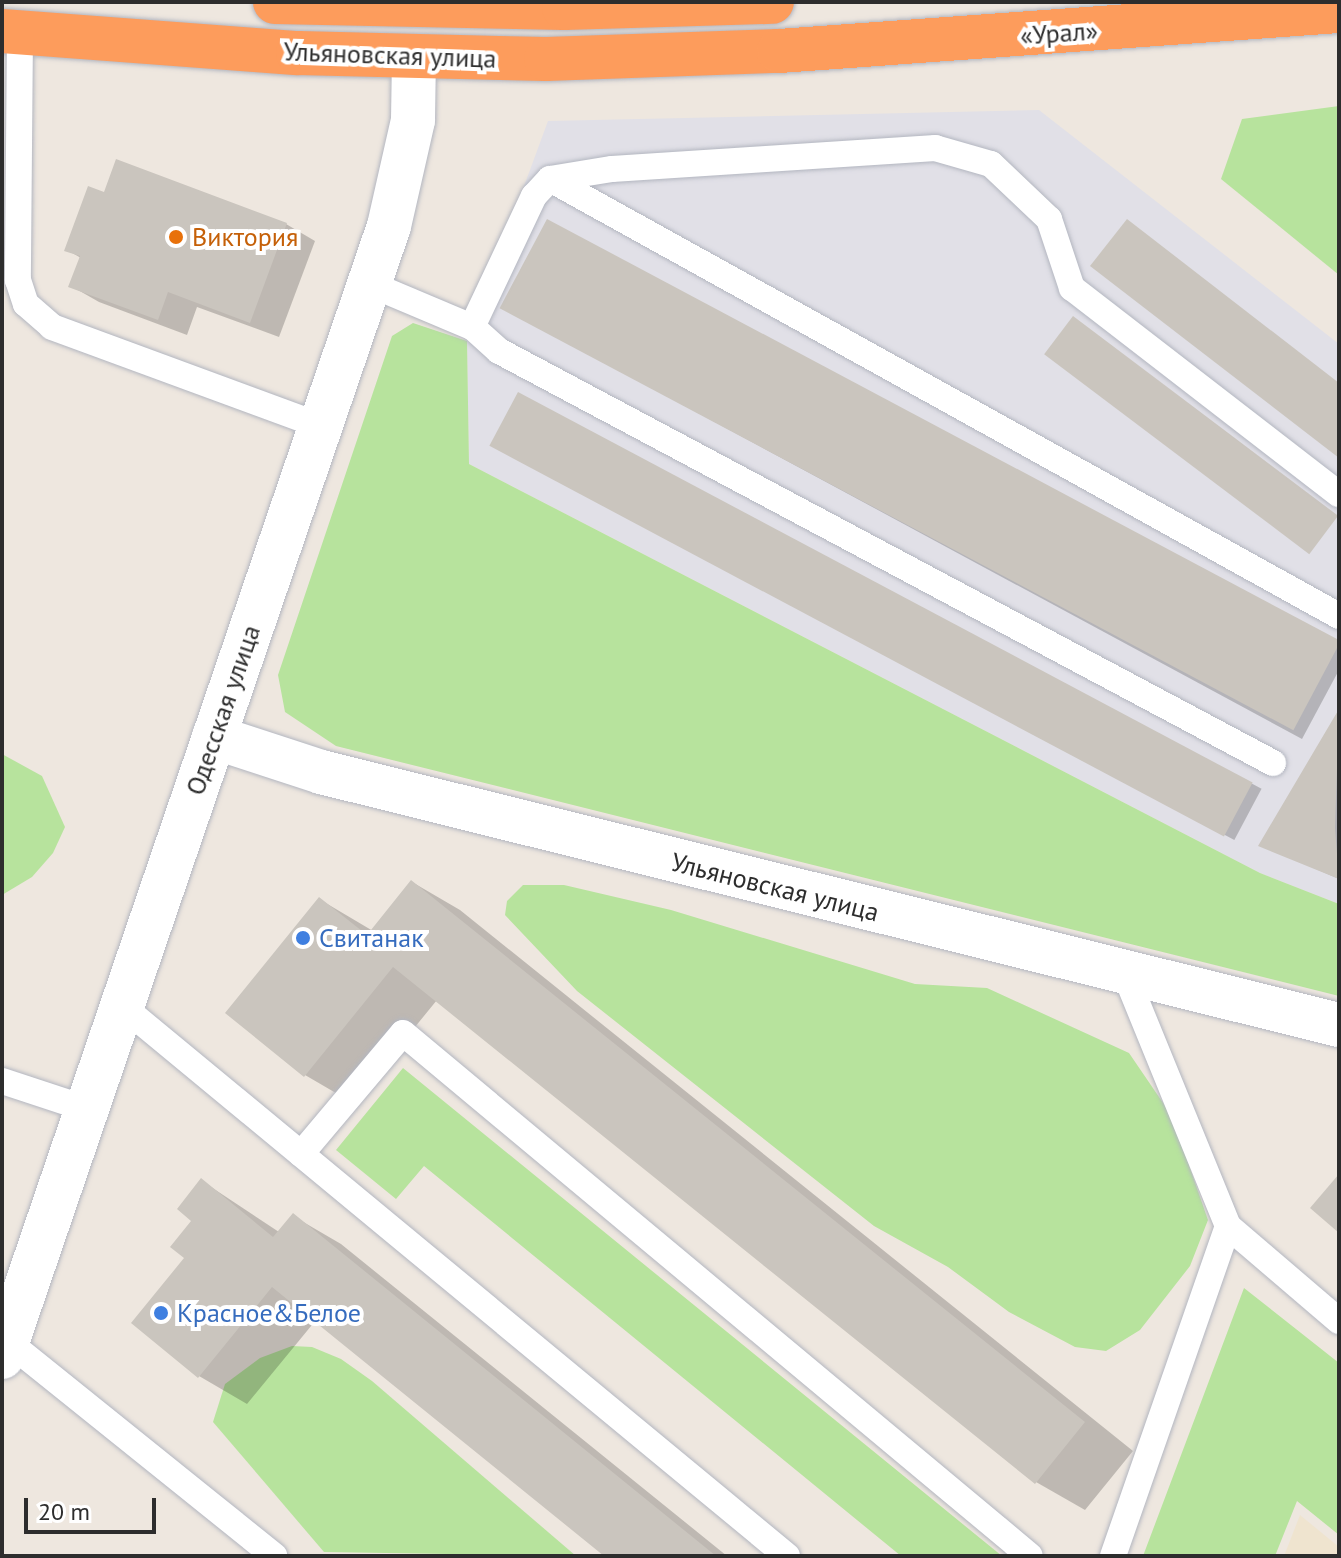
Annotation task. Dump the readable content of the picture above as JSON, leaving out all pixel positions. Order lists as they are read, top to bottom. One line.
{"streets":{"highway":["«Урал»","Ульяновская улица"],"street":["Одесская улица"]},"crossings":[["«Урал»","Ульяновская улица"],["Ульяновская улица","Одесская улица"]],"places":["Виктория","Свитанак","Красное&Белое"],"scale_bar":"20 m"}
